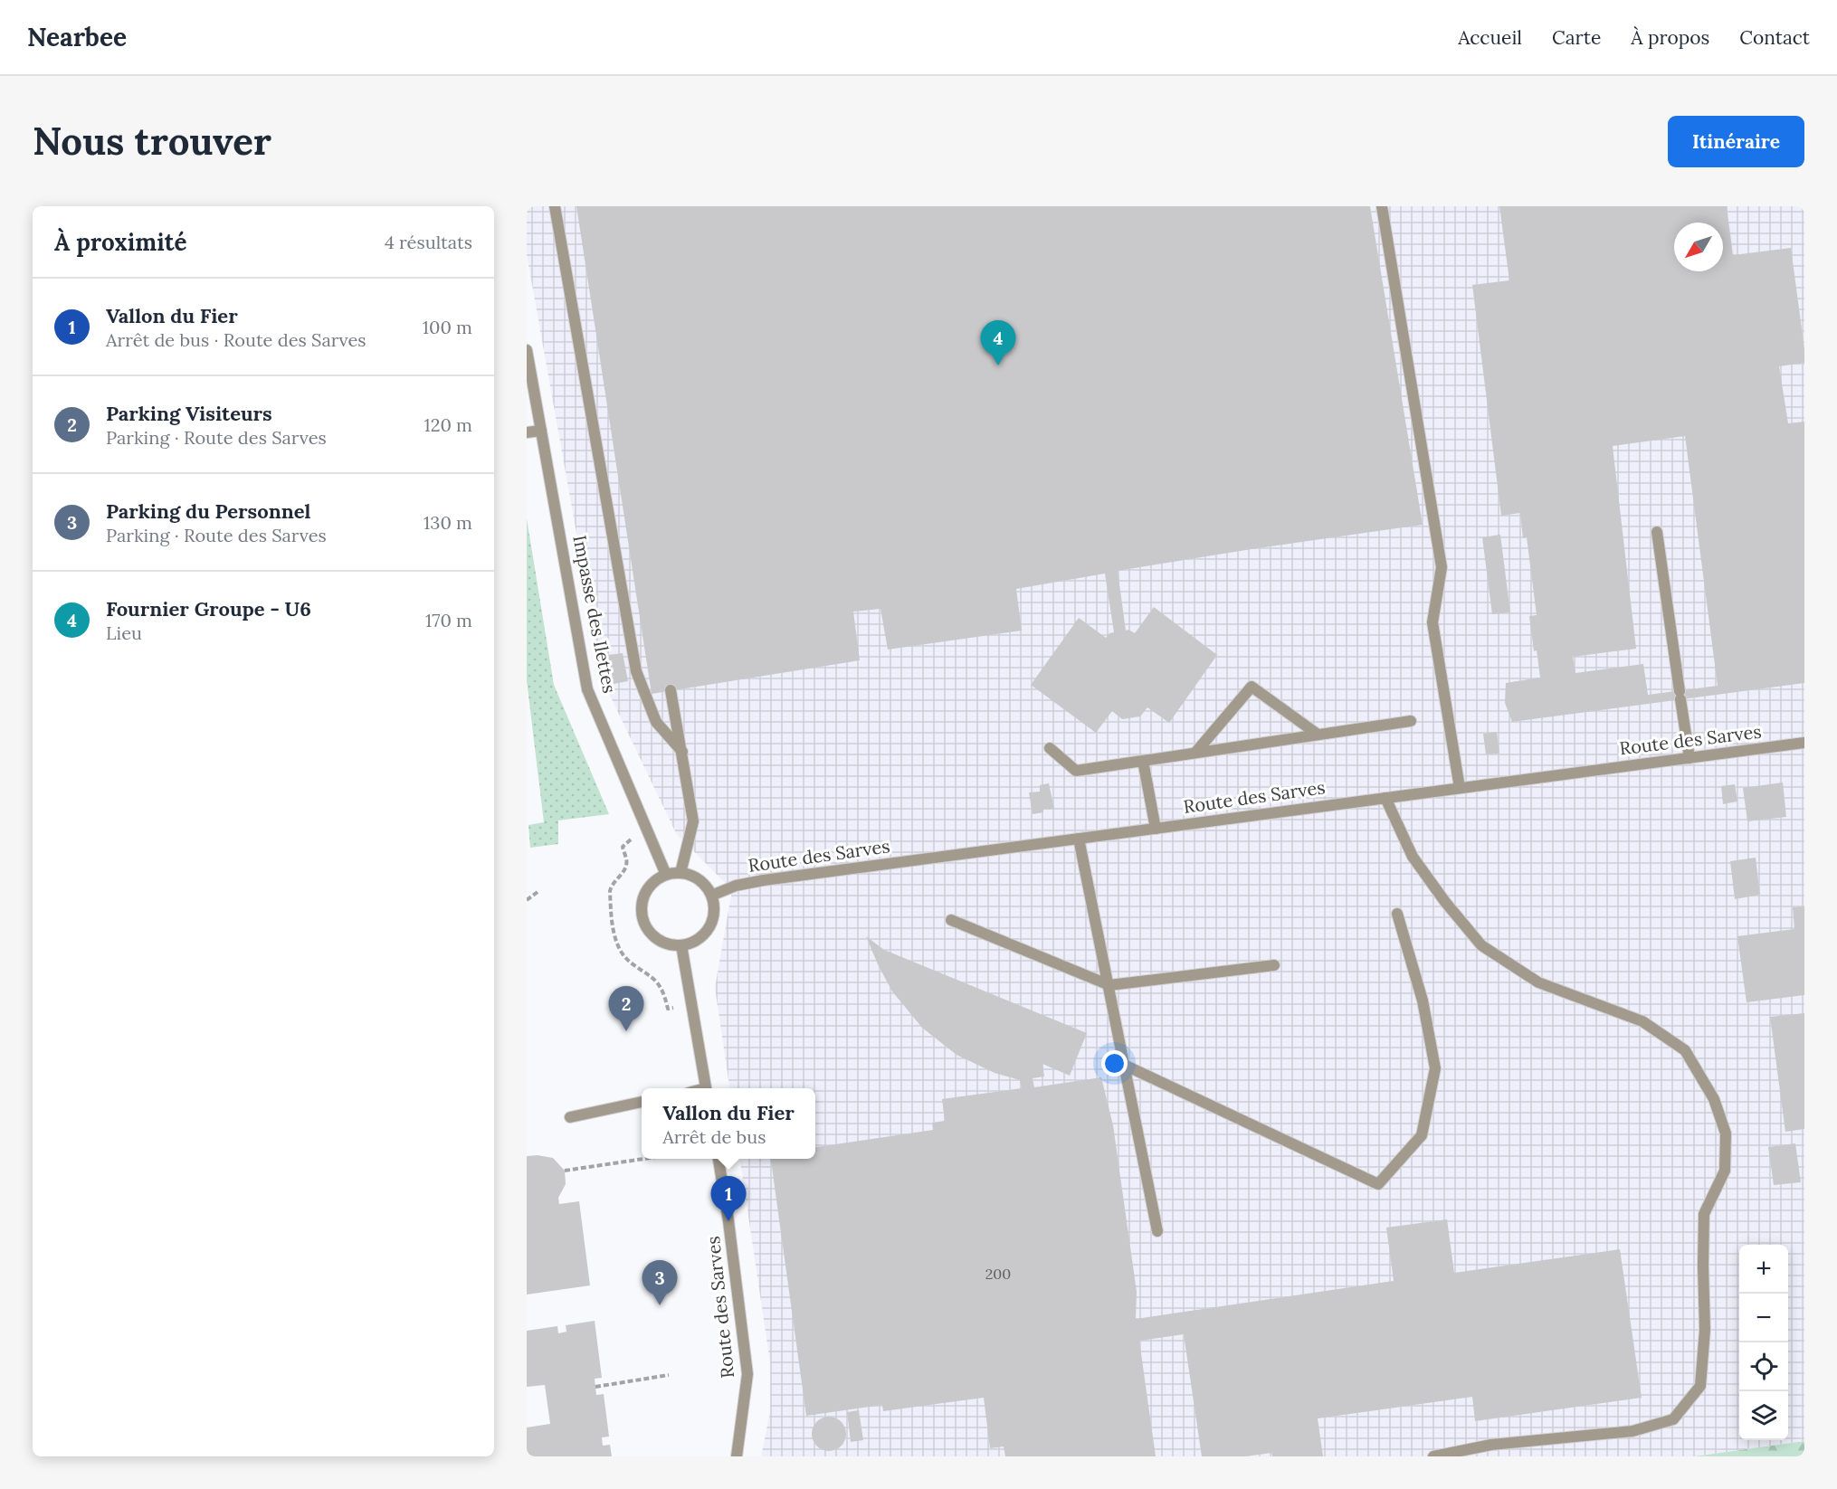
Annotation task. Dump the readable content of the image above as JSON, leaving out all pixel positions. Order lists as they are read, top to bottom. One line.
{"streets":{"street":["Impasse des Ilettes","Route des Sarves"]},"crossings":[["Impasse des Ilettes","Route des Sarves"]],"house_numbers":["200"],"north":"bottom left","page":{"header":"Nearbee","nav":["Accueil","Carte","À propos","Contact"],"buttons":"Itinéraire","title":"Nous trouver","heading":["À proximité","4 résultats"],"list":[{"mark":"1","name":"Vallon du Fier","note":"Arrêt de bus · Route des Sarves","value":"100 m"},{"mark":"2","name":"Parking Visiteurs","note":"Parking · Route des Sarves","value":"120 m"},{"mark":"3","name":"Parking du Personnel","note":"Parking · Route des Sarves","value":"130 m"},{"mark":"4","name":"Fournier Groupe - U6","note":"Lieu","value":"170 m"}],"pins":["4","2","1","3"],"popup":["Vallon du Fier","Arrêt de bus"],"map_buttons":["+","−"]}}
